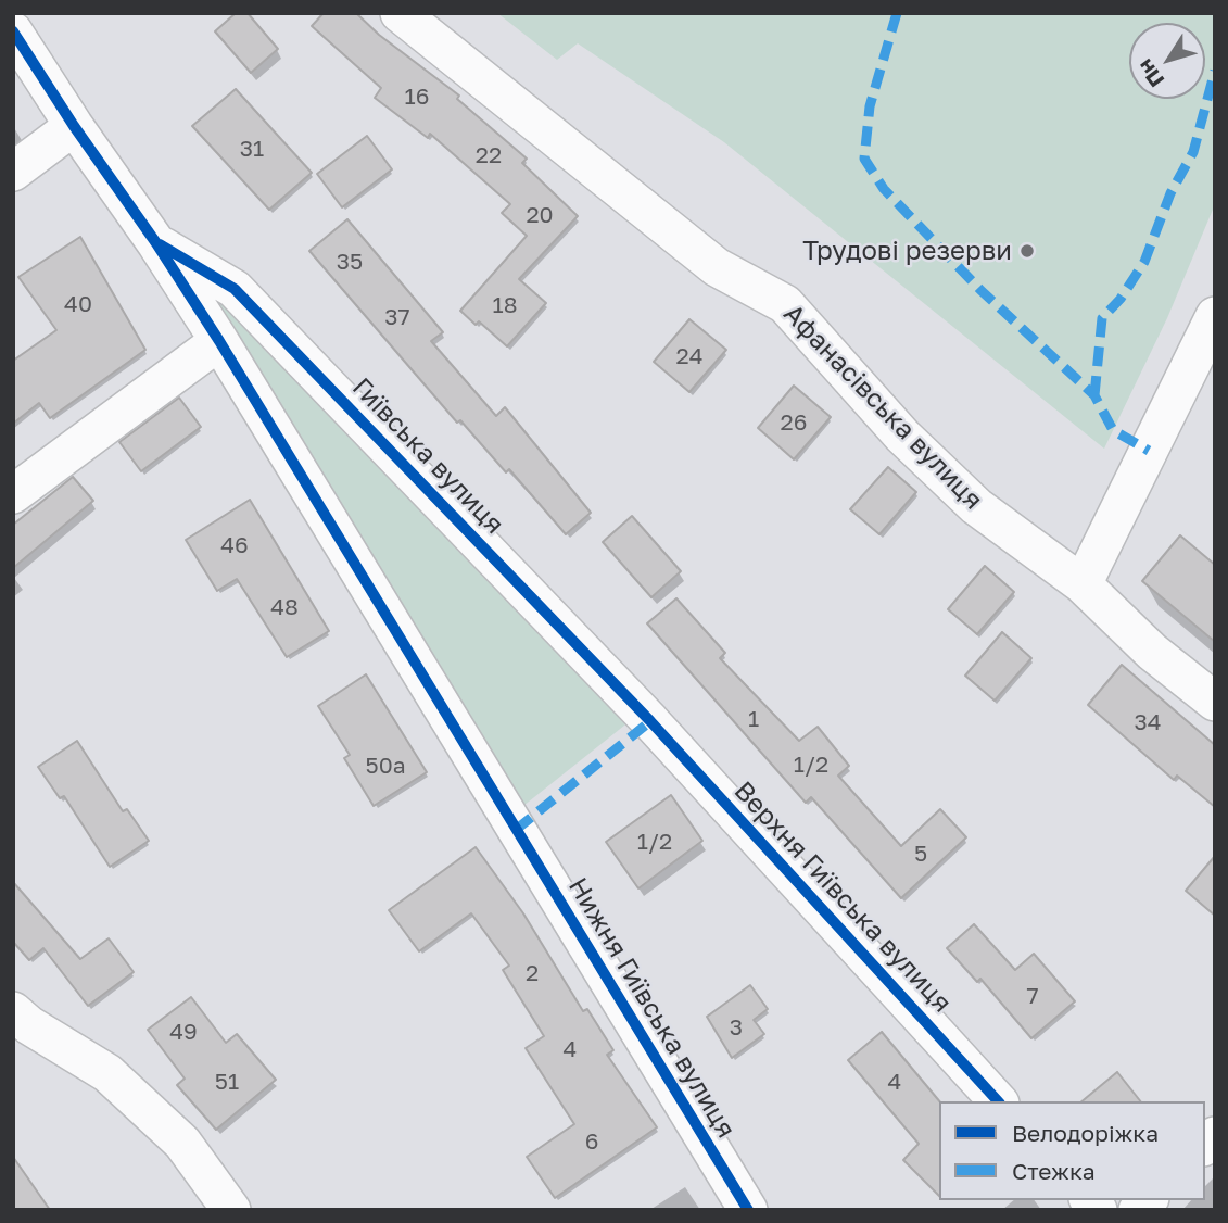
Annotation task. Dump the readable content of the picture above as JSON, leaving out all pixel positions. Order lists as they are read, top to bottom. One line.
{"streets":{"street":["Афанасівська вулиця","Гиївська вулиця","Верхня Гиївська вулиця","Нижня Гиївська вулиця"]},"crossings":[["Гиївська вулиця","Верхня Гиївська вулиця"],["Гиївська вулиця","Нижня Гиївська вулиця"]],"places":["Трудові резерви"],"house_numbers":["16","31","22","20","35","40","18","37","24","26","46","48","1","34","1/2","50а","1/2","5","2","7","3","49","4","51","4","6"],"legend":["Велодоріжка","Стежка"],"north":"bottom left"}
